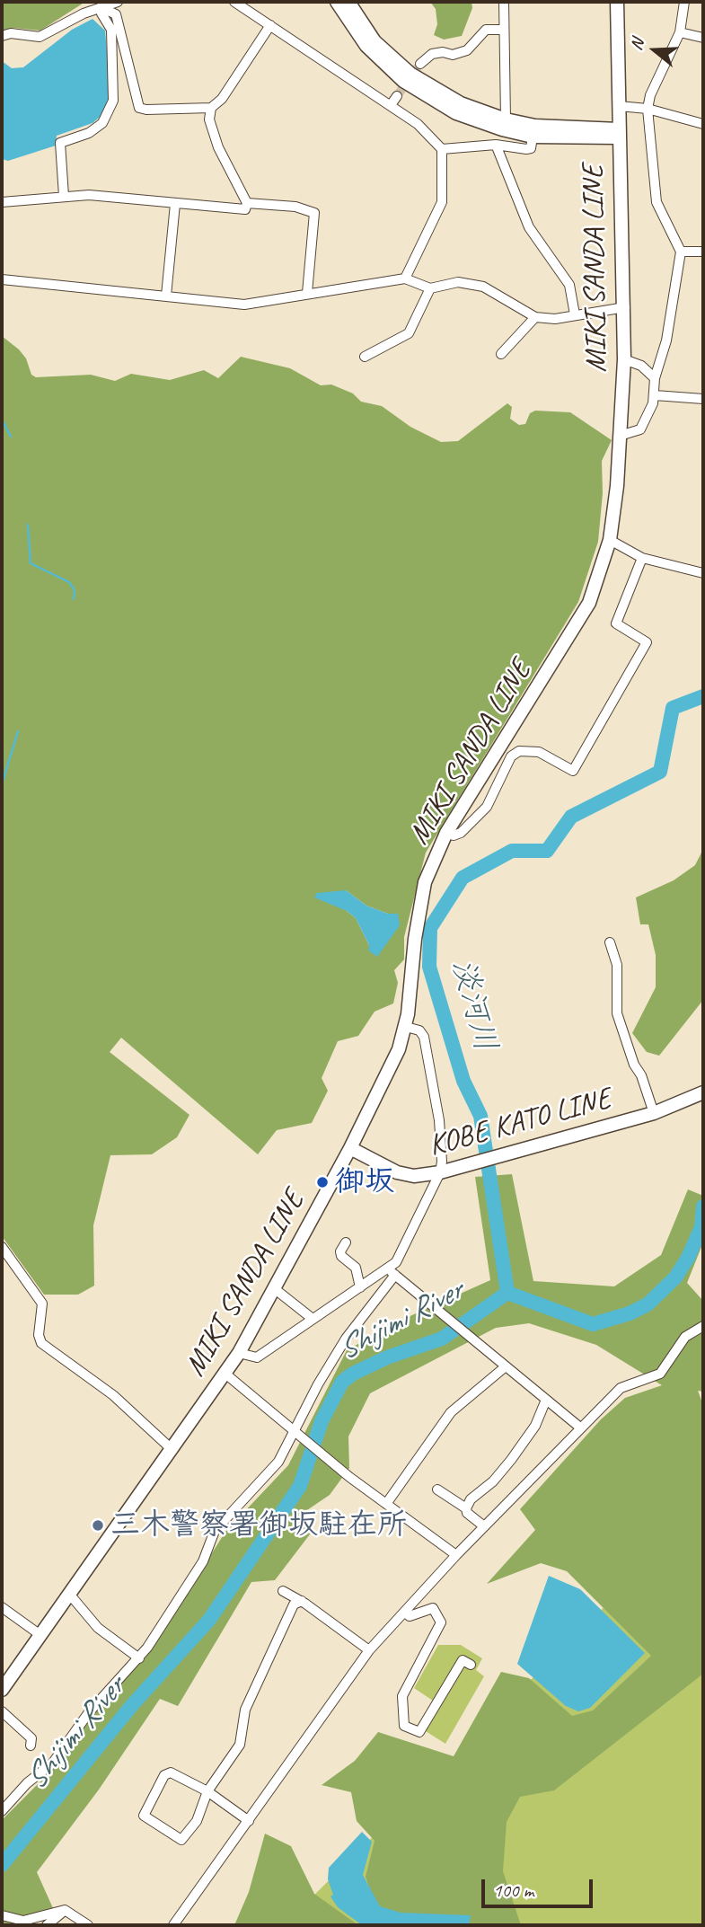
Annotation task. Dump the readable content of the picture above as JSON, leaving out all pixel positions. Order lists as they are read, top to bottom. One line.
{"streets":{"main road":["MIKI SANDA LINE","KOBE KATO LINE"]},"crossings":[["MIKI SANDA LINE","KOBE KATO LINE"]],"water":["淡河川","Shijimi River"],"places":["御坂","三木警察署御坂駐在所"],"scale_bar":"100 m","north":"left"}
